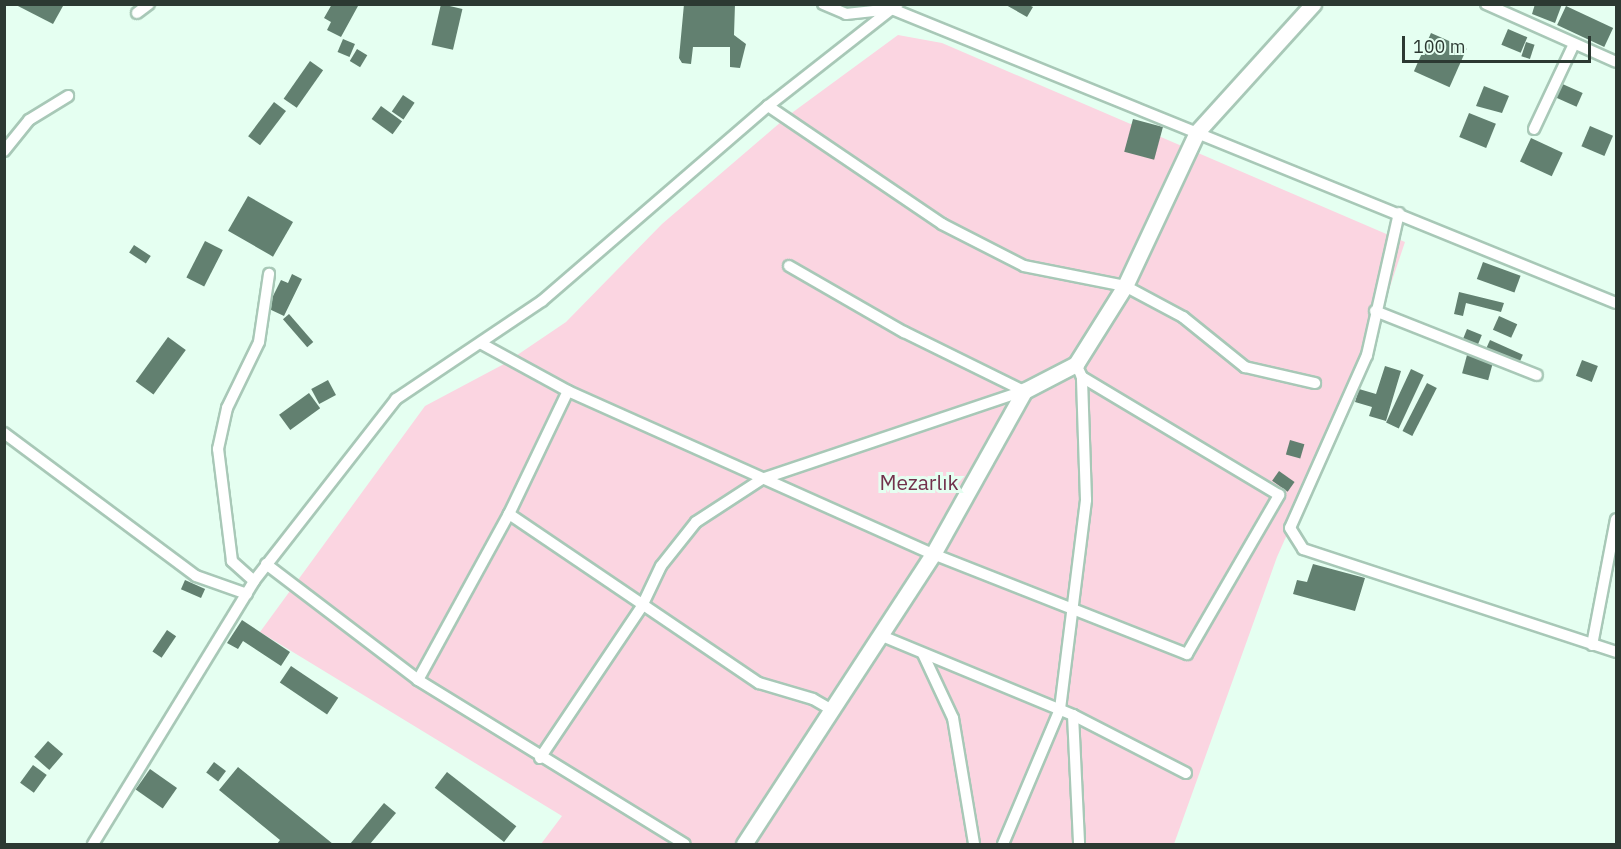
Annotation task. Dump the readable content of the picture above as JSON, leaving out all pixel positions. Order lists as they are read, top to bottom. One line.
{"parks":["Mezarlık"],"scale_bar":"100 m"}
